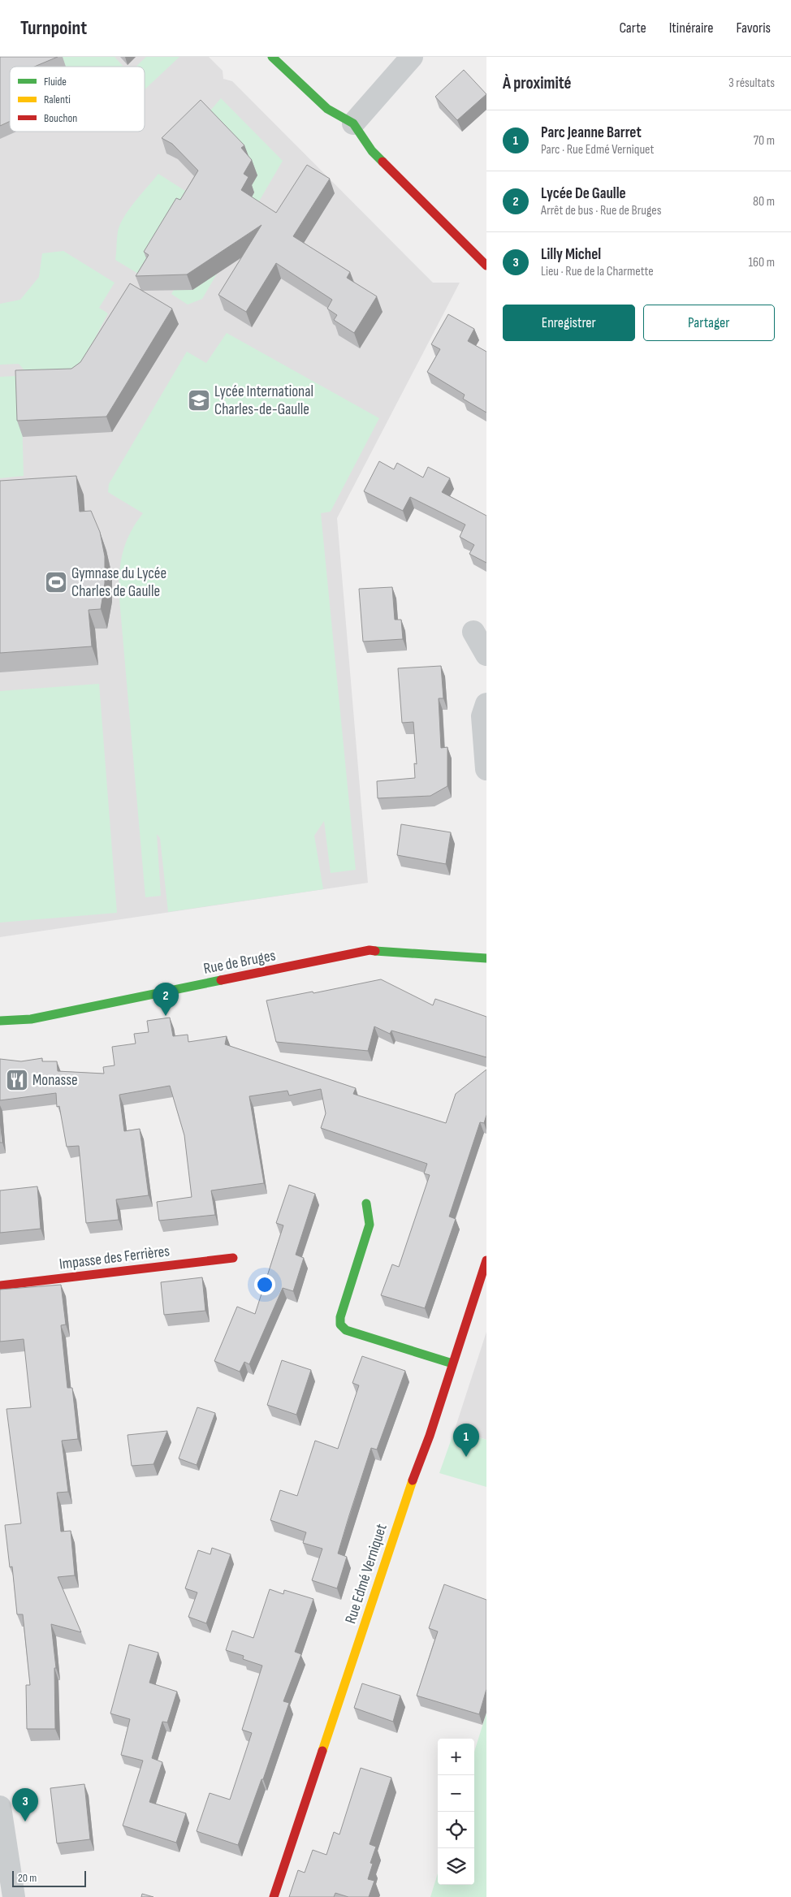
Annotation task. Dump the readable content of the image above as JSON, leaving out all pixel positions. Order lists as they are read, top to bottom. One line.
{"streets":{"street":["Rue de Bruges","Impasse des Ferrières","Rue Edmé Verniquet"]},"places":{"school or university":["Lycée International Charles-de-Gaulle"],"sports":["Gymnase du Lycée Charles de Gaulle"],"restaurant":["Monasse"]},"legend":["Fluide","Ralenti","Bouchon"],"scale_bar":"20 m","page":{"header":"Turnpoint","nav":["Carte","Itinéraire","Favoris"],"heading":["À proximité","3 résultats"],"list":[{"mark":"1","name":"Parc Jeanne Barret","note":"Parc · Rue Edmé Verniquet","value":"70 m"},{"mark":"2","name":"Lycée De Gaulle","note":"Arrêt de bus · Rue de Bruges","value":"80 m"},{"mark":"3","name":"Lilly Michel","note":"Lieu · Rue de la Charmette","value":"160 m"}],"buttons":["Enregistrer","Partager"],"pins":["2","1","3"],"map_buttons":["+","−"],"scale":"20 m"}}
